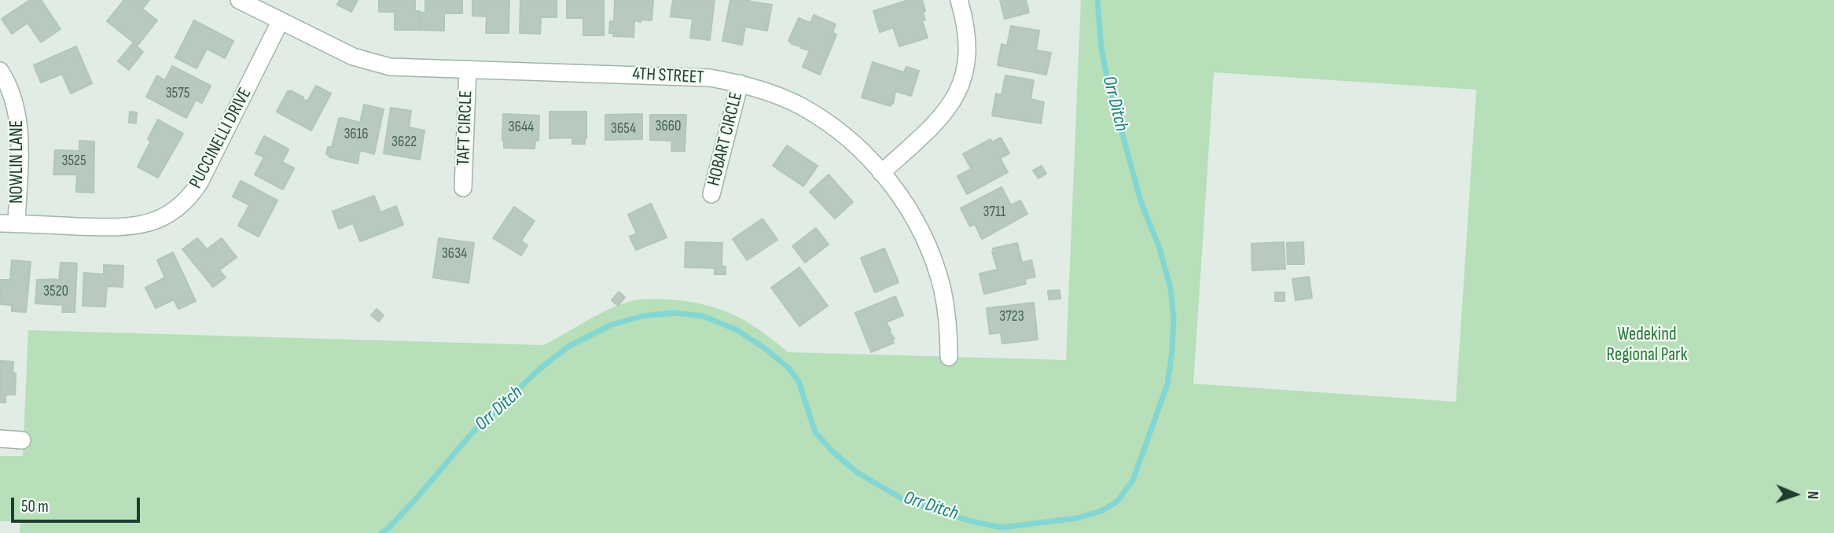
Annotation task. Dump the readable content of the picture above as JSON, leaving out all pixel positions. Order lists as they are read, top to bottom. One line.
{"streets":{"street":["4TH STREET","TAFT CIRCLE","PUCCINELLI DRIVE","HOBART CIRCLE","NOWLIN LANE"]},"crossings":[["4TH STREET","TAFT CIRCLE"],["4TH STREET","PUCCINELLI DRIVE"],["4TH STREET","HOBART CIRCLE"],["PUCCINELLI DRIVE","NOWLIN LANE"]],"water":["Orr Ditch"],"parks":["Wedekind Regional Park"],"house_numbers":["3575","3660","3644","3654","3616","3622","3525","3711","3634","3520","3723"],"scale_bar":"50 m","north":"right"}
